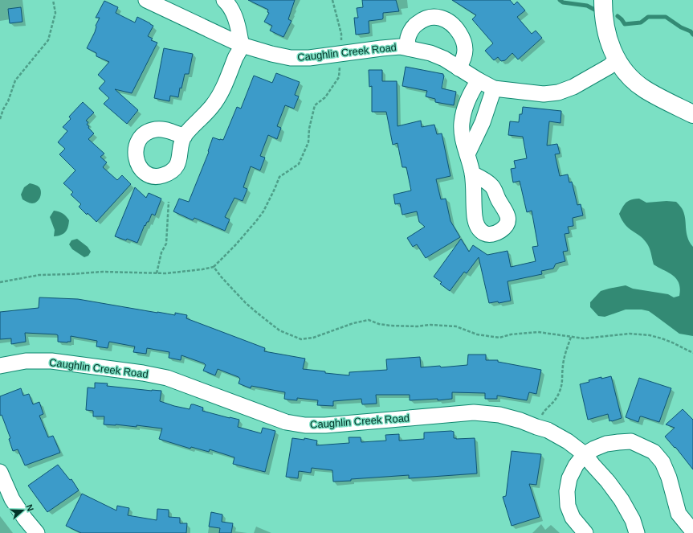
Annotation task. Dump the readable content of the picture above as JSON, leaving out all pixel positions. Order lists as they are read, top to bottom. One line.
{"streets":{"street":["Caughlin Creek Road"]},"north":"right"}
